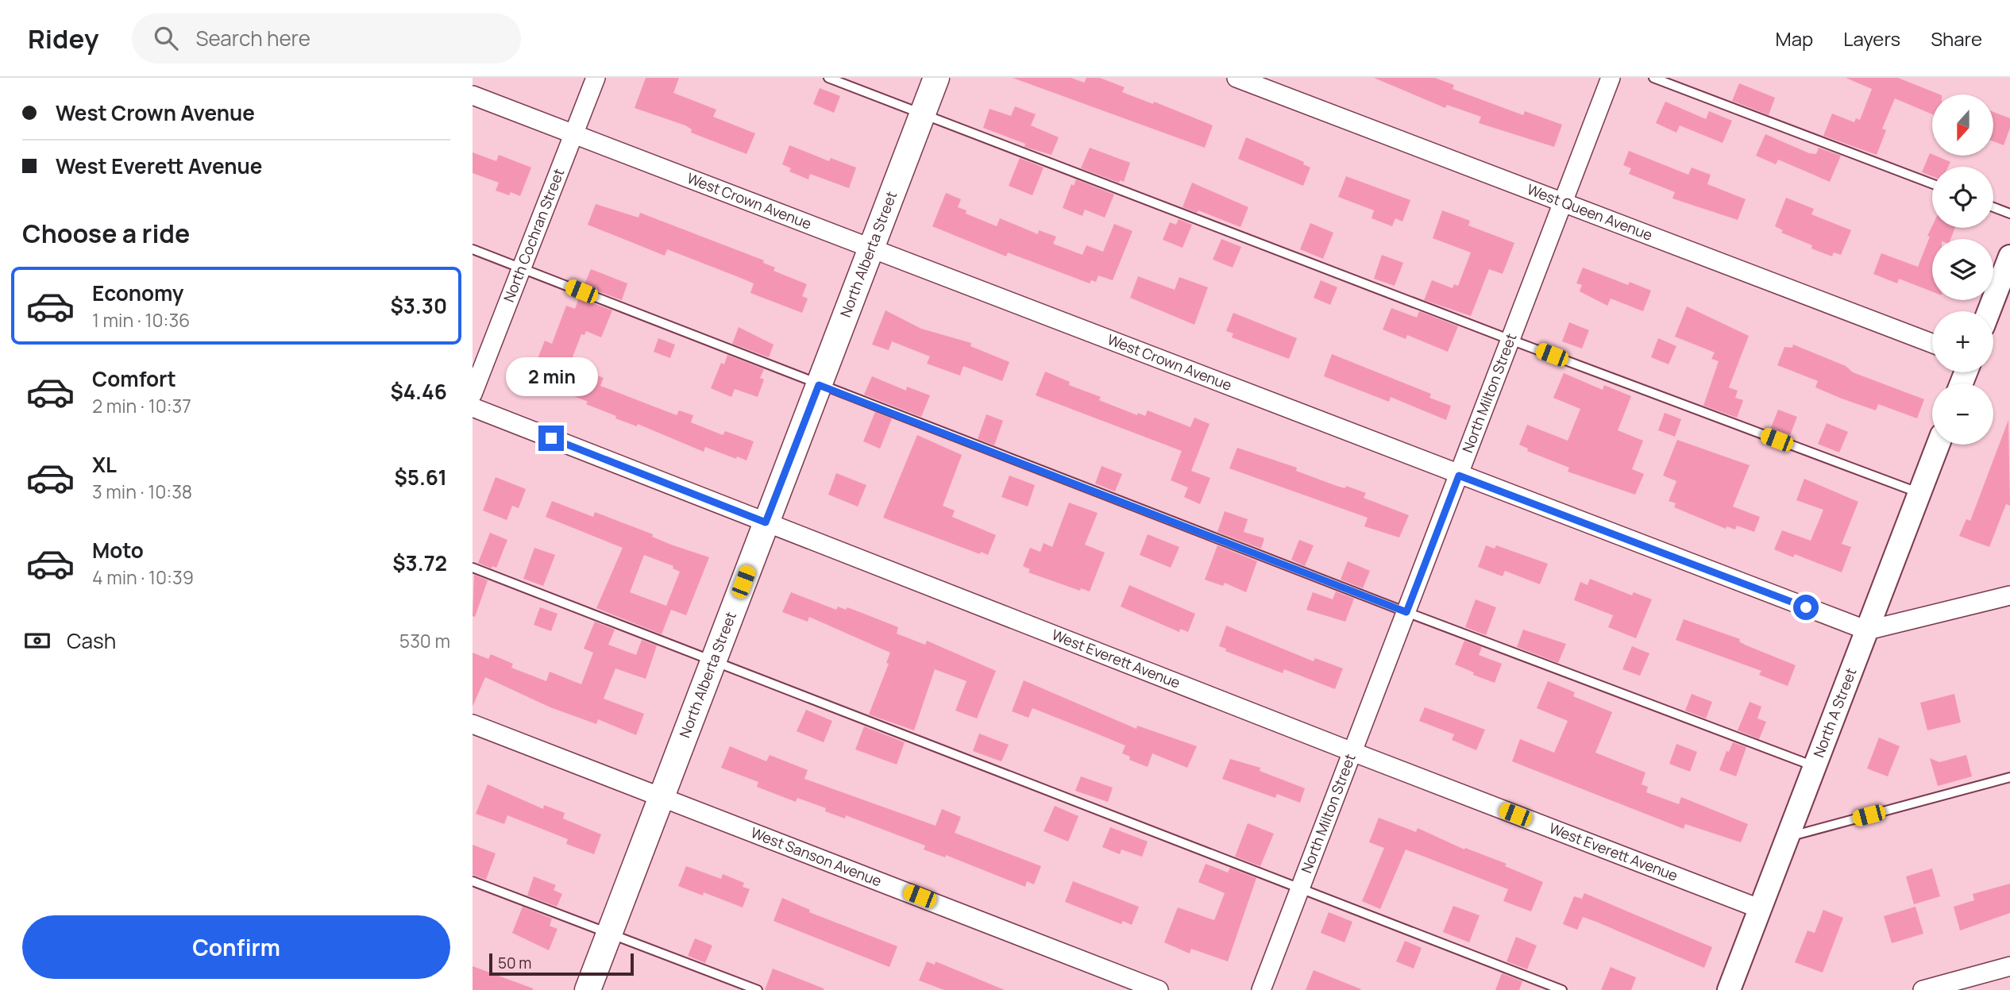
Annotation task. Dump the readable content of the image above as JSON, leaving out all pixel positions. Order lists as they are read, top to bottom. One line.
{"streets":{"main road":["North Alberta Street"],"street":["West Crown Avenue","West Queen Avenue","North Cochran Street","North Milton Street","West Everett Avenue","North A Street","West Sanson Avenue"]},"crossings":[["West Crown Avenue","North Cochran Street"],["West Crown Avenue","North Alberta Street"],["West Crown Avenue","North Milton Street"],["West Crown Avenue","North A Street"],["West Queen Avenue","North Milton Street"],["North Alberta Street","West Everett Avenue"],["North Alberta Street","West Sanson Avenue"],["North Milton Street","West Everett Avenue"],["West Everett Avenue","North A Street"]],"scale_bar":"50 m","north":"bottom","page":{"header":"Ridey","search":"Search here","nav":["Map","Layers","Share"],"banner":["West Crown Avenue","West Everett Avenue"],"map_buttons":["+","−"],"heading":"Choose a ride","list":[{"name":"Economy","note":"1 min · 10:36","value":"$3.30"},{"name":"Comfort","note":"2 min · 10:37","value":"$4.46"},{"name":"XL","note":"3 min · 10:38","value":"$5.61"},{"name":"Moto","note":"4 min · 10:39","value":"$3.72"}],"bubble":"2 min","pay":["Cash","530 m"],"buttons":"Confirm","scale":"50 m"}}
